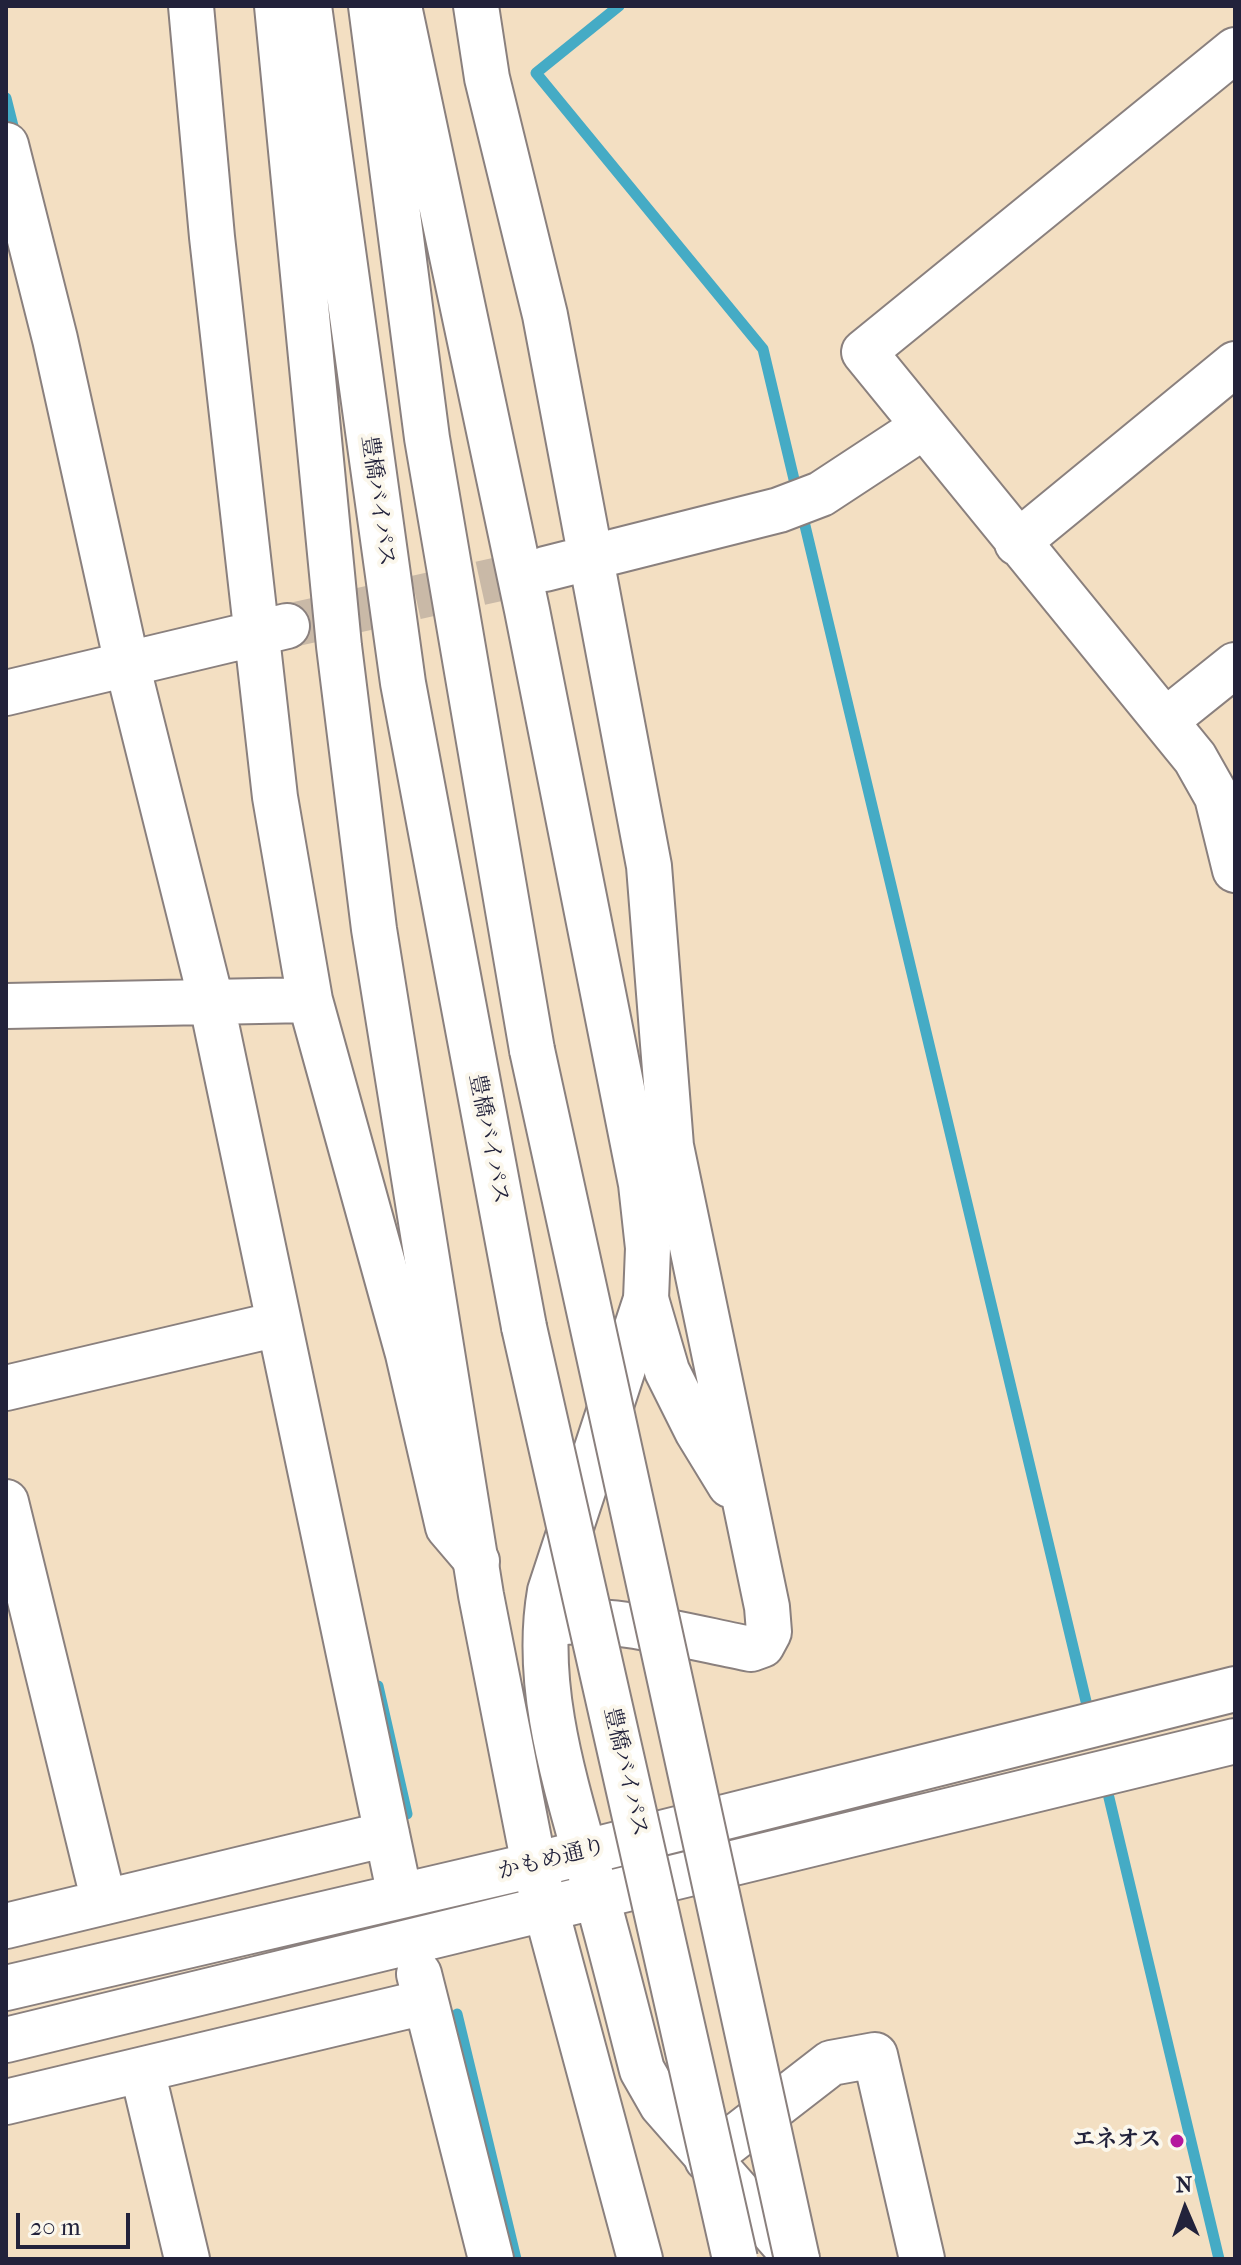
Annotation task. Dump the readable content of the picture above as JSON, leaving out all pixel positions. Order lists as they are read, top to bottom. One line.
{"streets":{"main road":["豊橋バイパス","かもめ通り"]},"places":["エネオス"],"scale_bar":"20 m","north":"top"}
